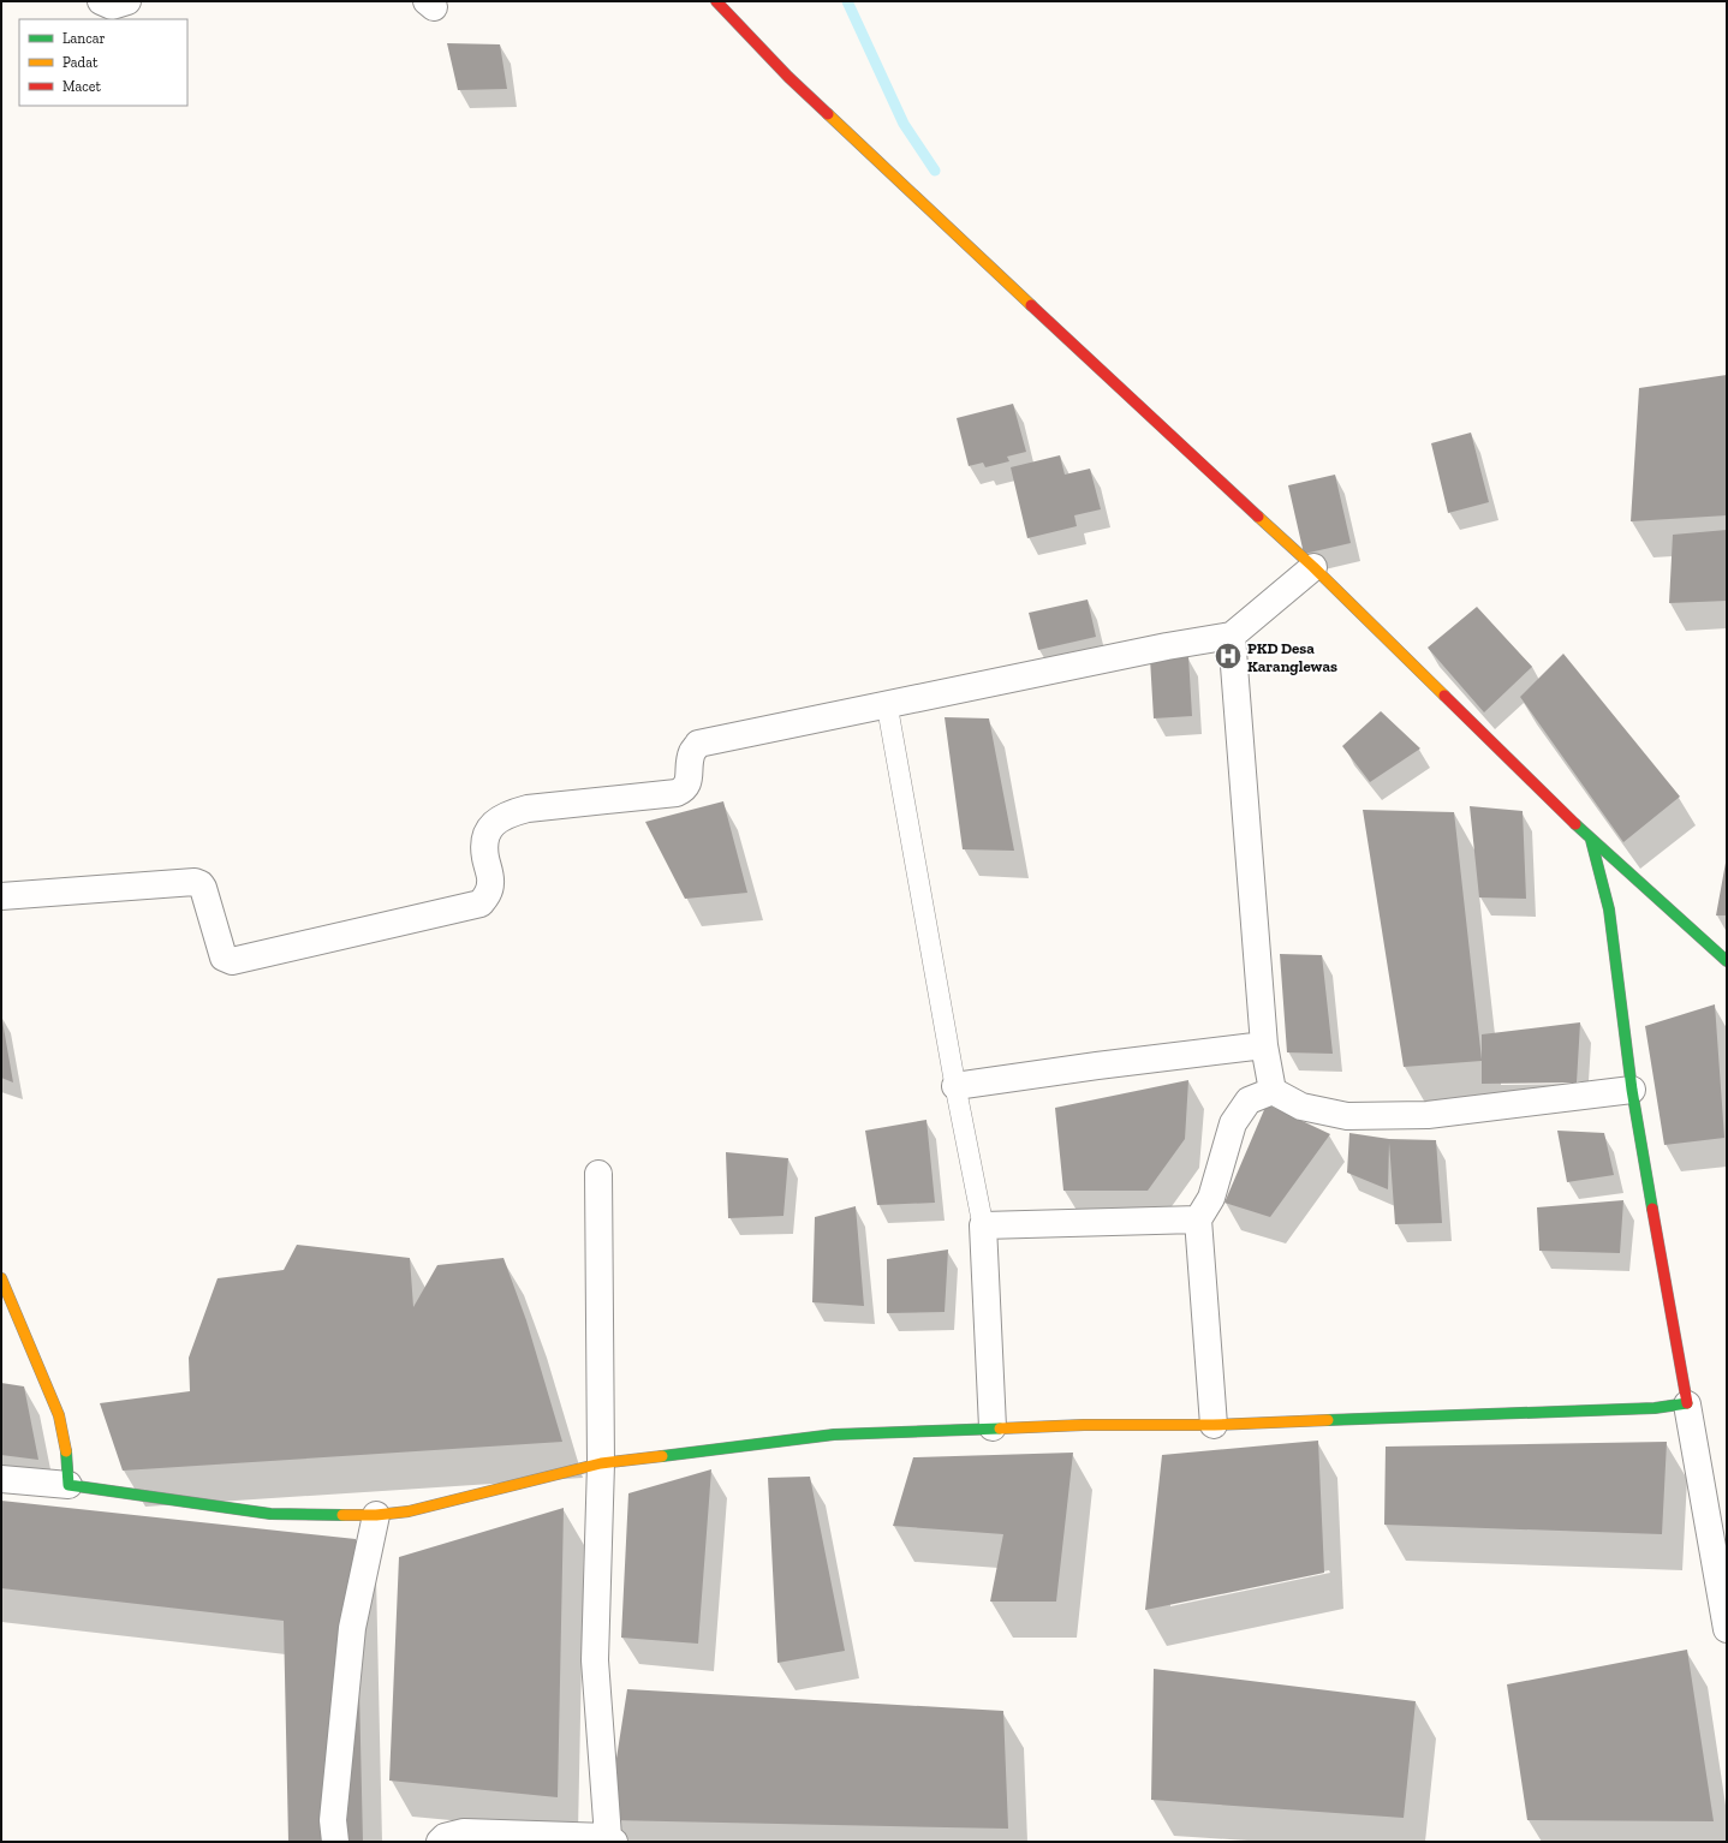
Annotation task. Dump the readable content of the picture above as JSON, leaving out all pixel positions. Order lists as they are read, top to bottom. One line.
{"places":{"hospital":["PKD Desa Karanglewas"]},"legend":["Lancar","Padat","Macet"]}
